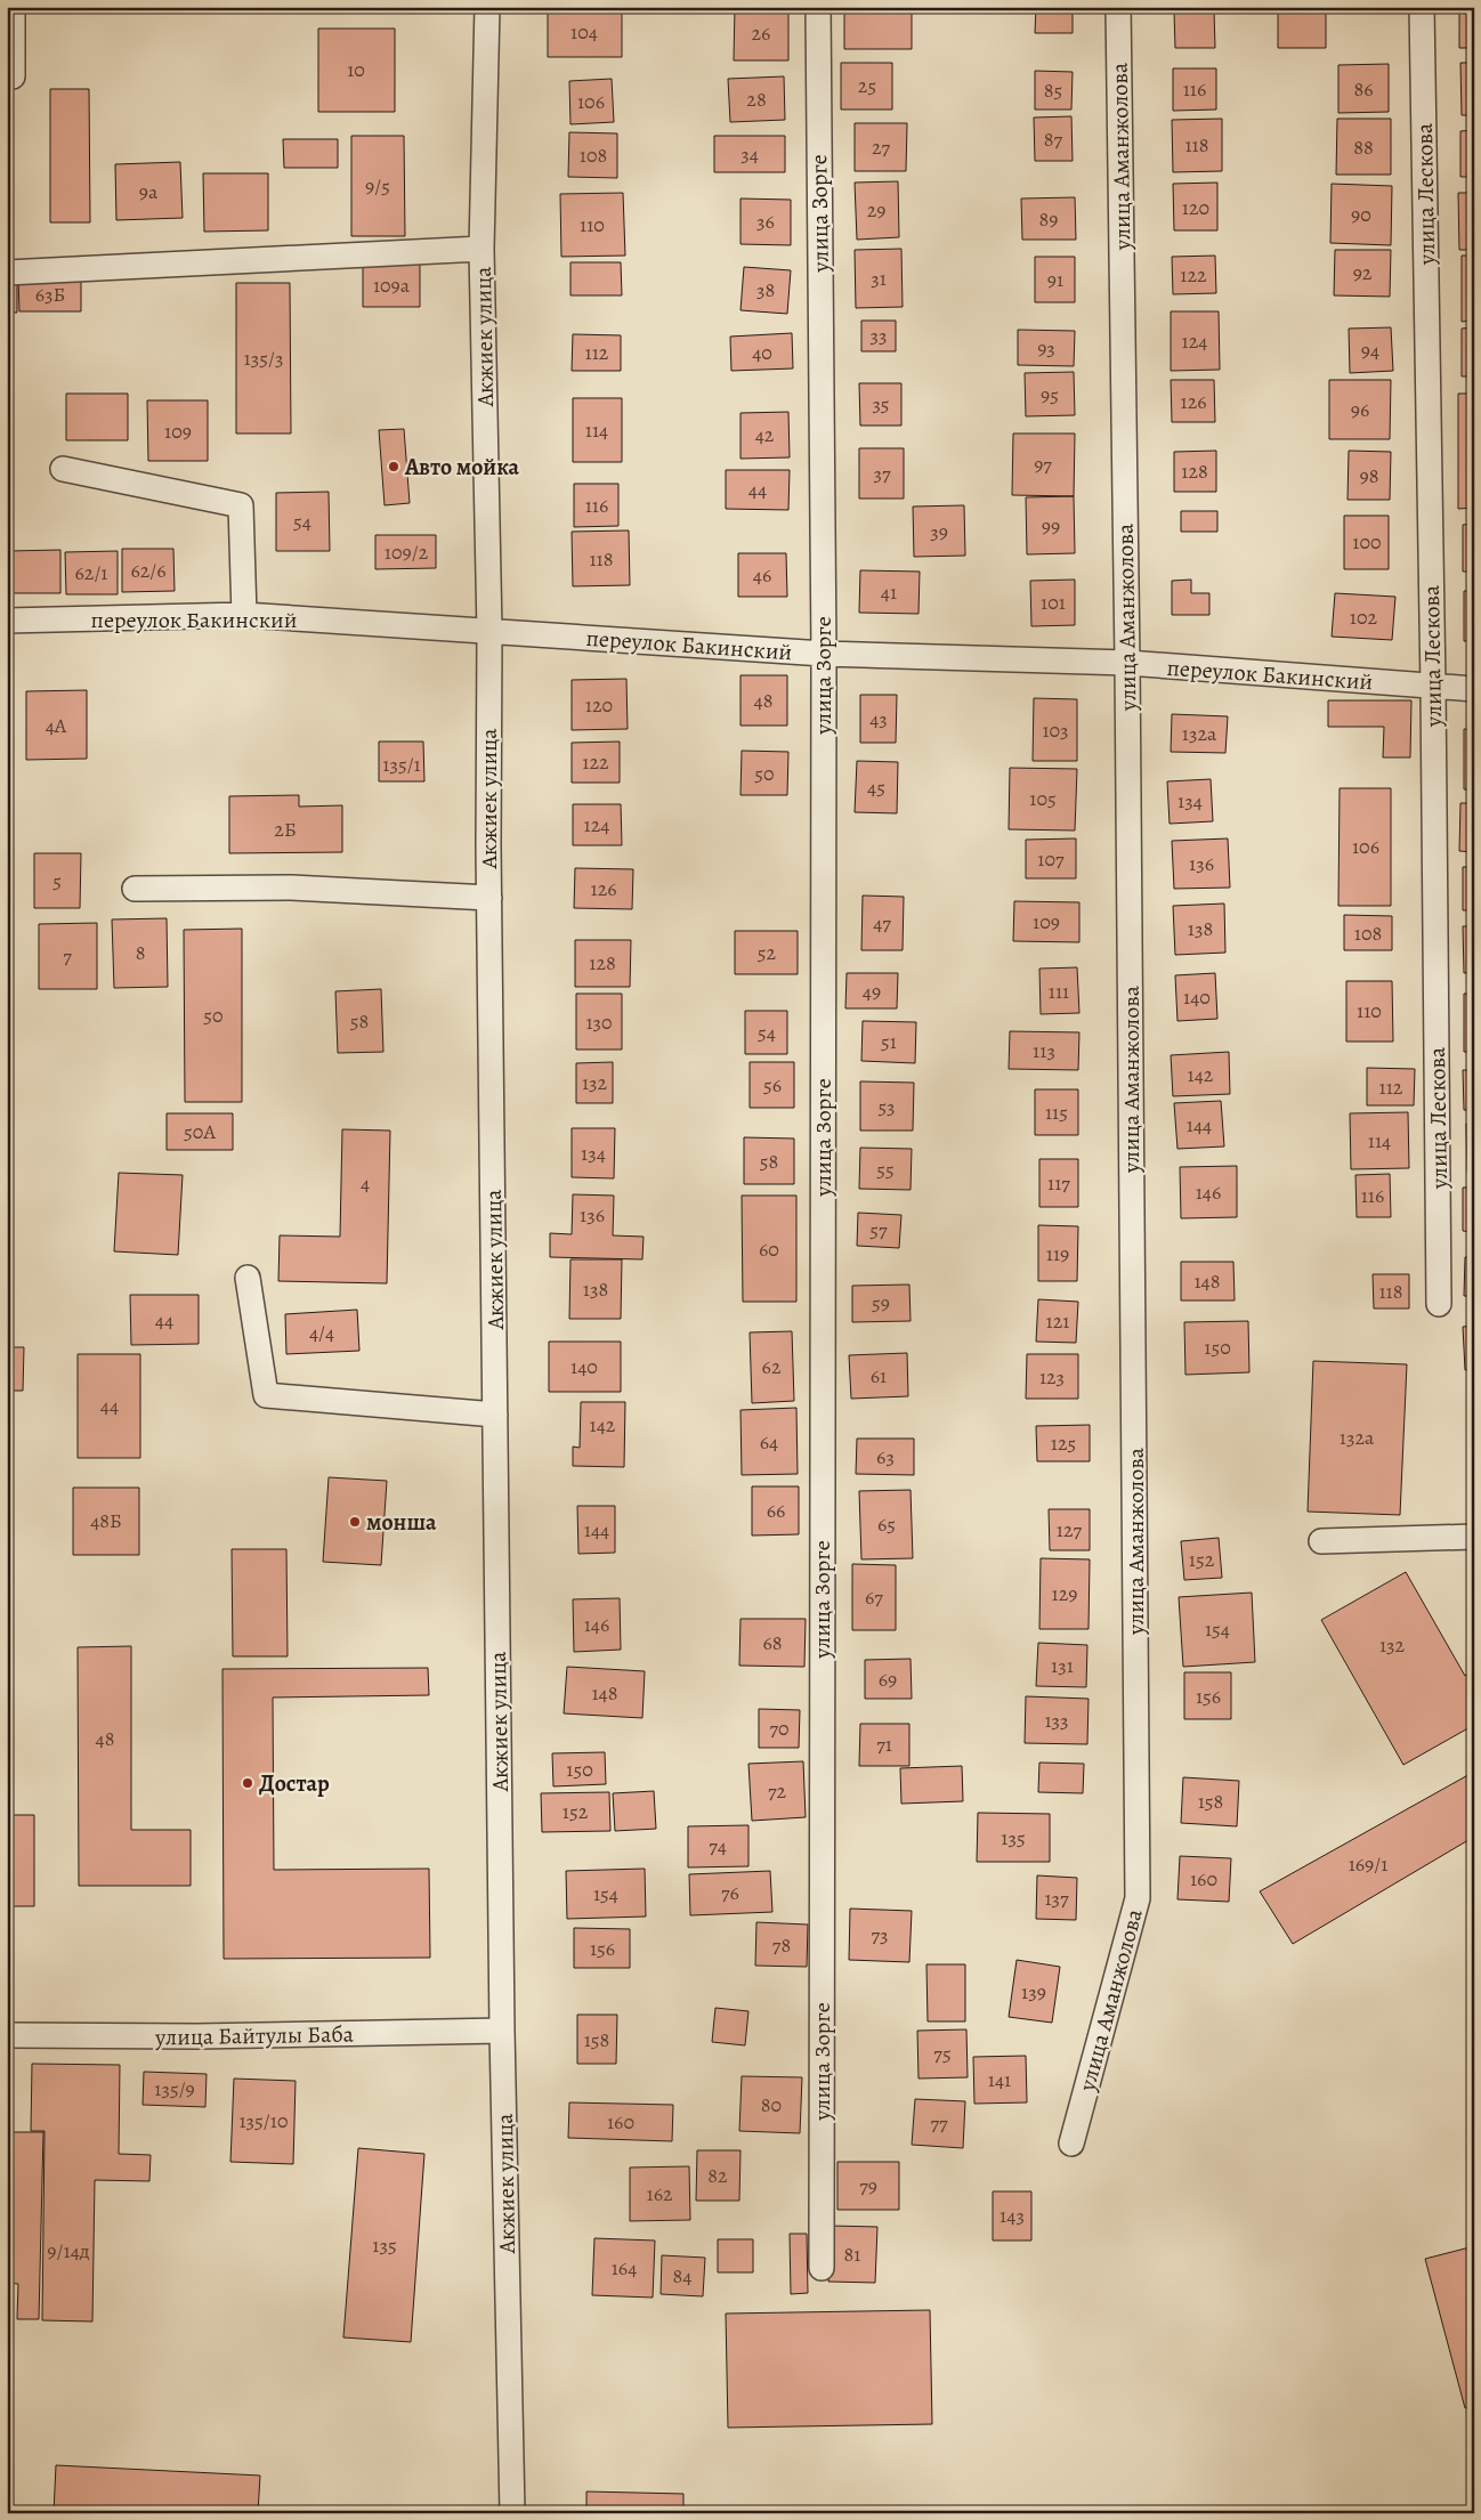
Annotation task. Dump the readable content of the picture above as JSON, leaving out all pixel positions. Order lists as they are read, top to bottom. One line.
{"streets":{"street":["улица Аманжолова","улица Лескова","улица Зорге","Акжиек улица","переулок Бакинский","улица Байтулы Баба"]},"crossings":[["улица Аманжолова","переулок Бакинский"],["улица Лескова","переулок Бакинский"],["улица Зорге","переулок Бакинский"],["Акжиек улица","переулок Бакинский"],["Акжиек улица","улица Байтулы Баба"]],"places":["Авто мойка","монша","Достар"],"house_numbers":["104","26","10","25","116","86","85","28","106","87","118","27","88","34","108","9/5","9а","120","29","90","89","36","110","92","122","31","91","109а","38","63Б","33","124","93","94","112","40","135/3","95","126","35","96","114","109","42","97","128","37","98","44","116","54","99","39","100","109/2","118","62/6","62/1","46","41","101","102","48","120","43","4А","103","132а","122","135/1","50","45","105","134","124","2Б","106","107","136","5","126","109","47","138","108","8","52","7","128","49","111","140","110","50","58","130","54","51","113","142","132","56","112","53","115","144","50А","114","134","58","55","4","117","146","116","136","57","60","119","148","138","118","59","44","121","4/4","150","140","62","61","123","44","142","132а","64","125","63","66","48Б","65","144","127","152","129","67","146","154","68","132","131","69","148","156","133","70","48","71","150","72","158","152","135","74","169/1","160","76","154","137","73","78","156","139","158","75","141","135/9","80","135/10","160","77","82","79","162","143","135","9/14д","81","164","84"]}
